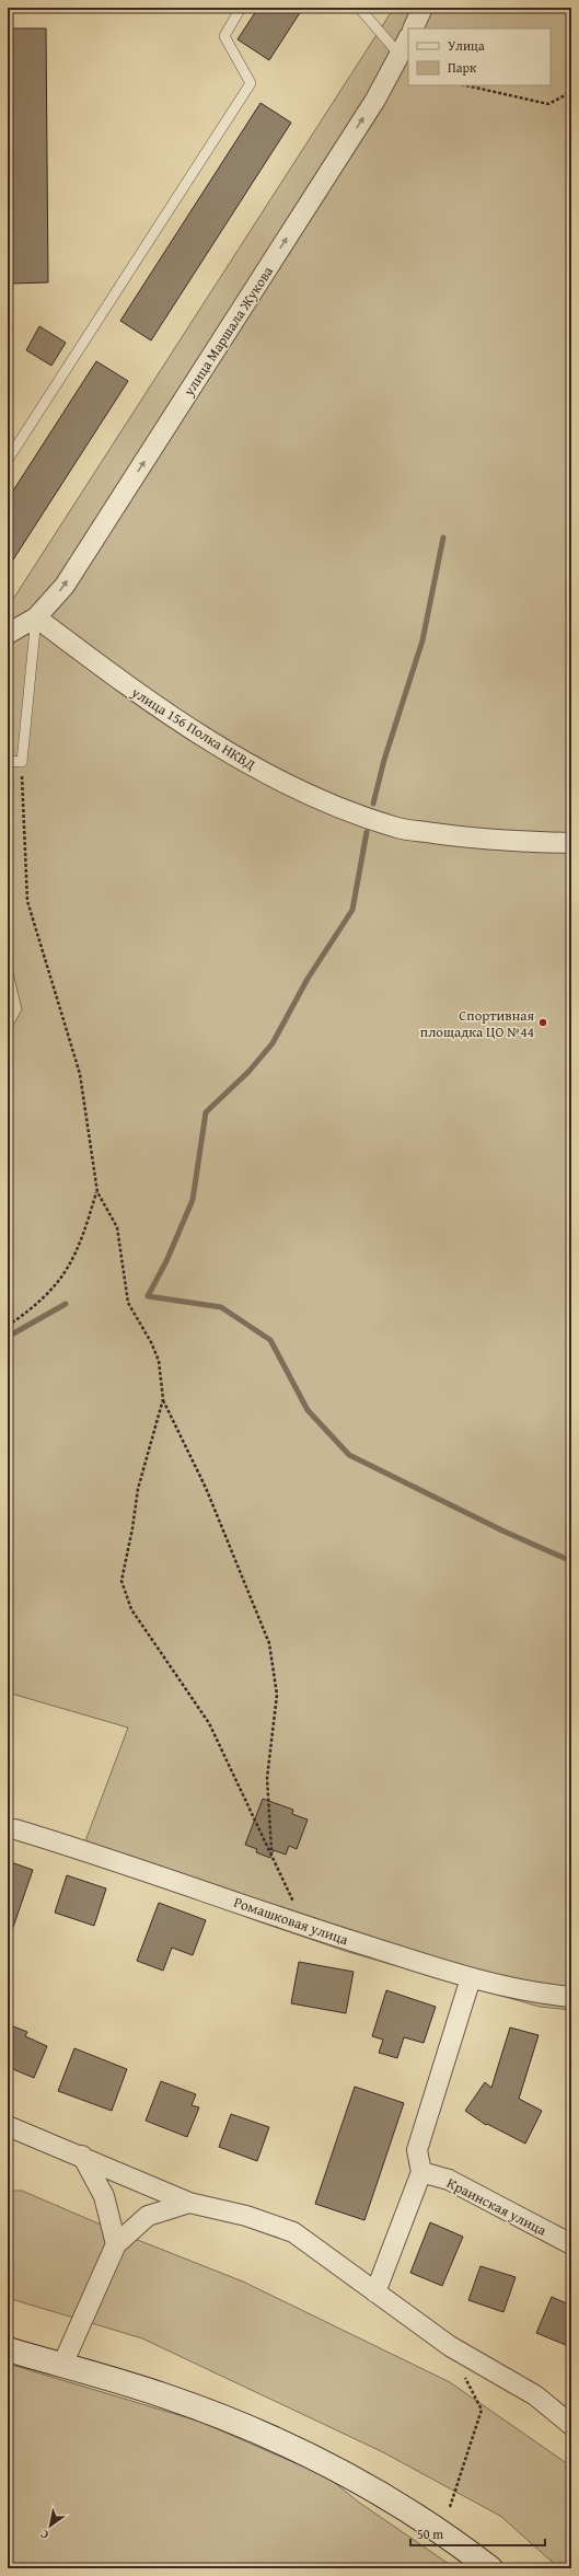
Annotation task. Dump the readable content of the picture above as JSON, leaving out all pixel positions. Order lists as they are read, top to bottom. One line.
{"streets":{"street":["улица Маршала Жукова","улица 156 Полка НКВД","Ромашковая улица","Краинская улица"]},"crossings":[["улица Маршала Жукова","улица 156 Полка НКВД"]],"one_way":["улица Маршала Жукова"],"places":["Спортивная площадка ЦО №44"],"legend":["Улица","Парк"],"scale_bar":"50 m","north":"bottom left"}
